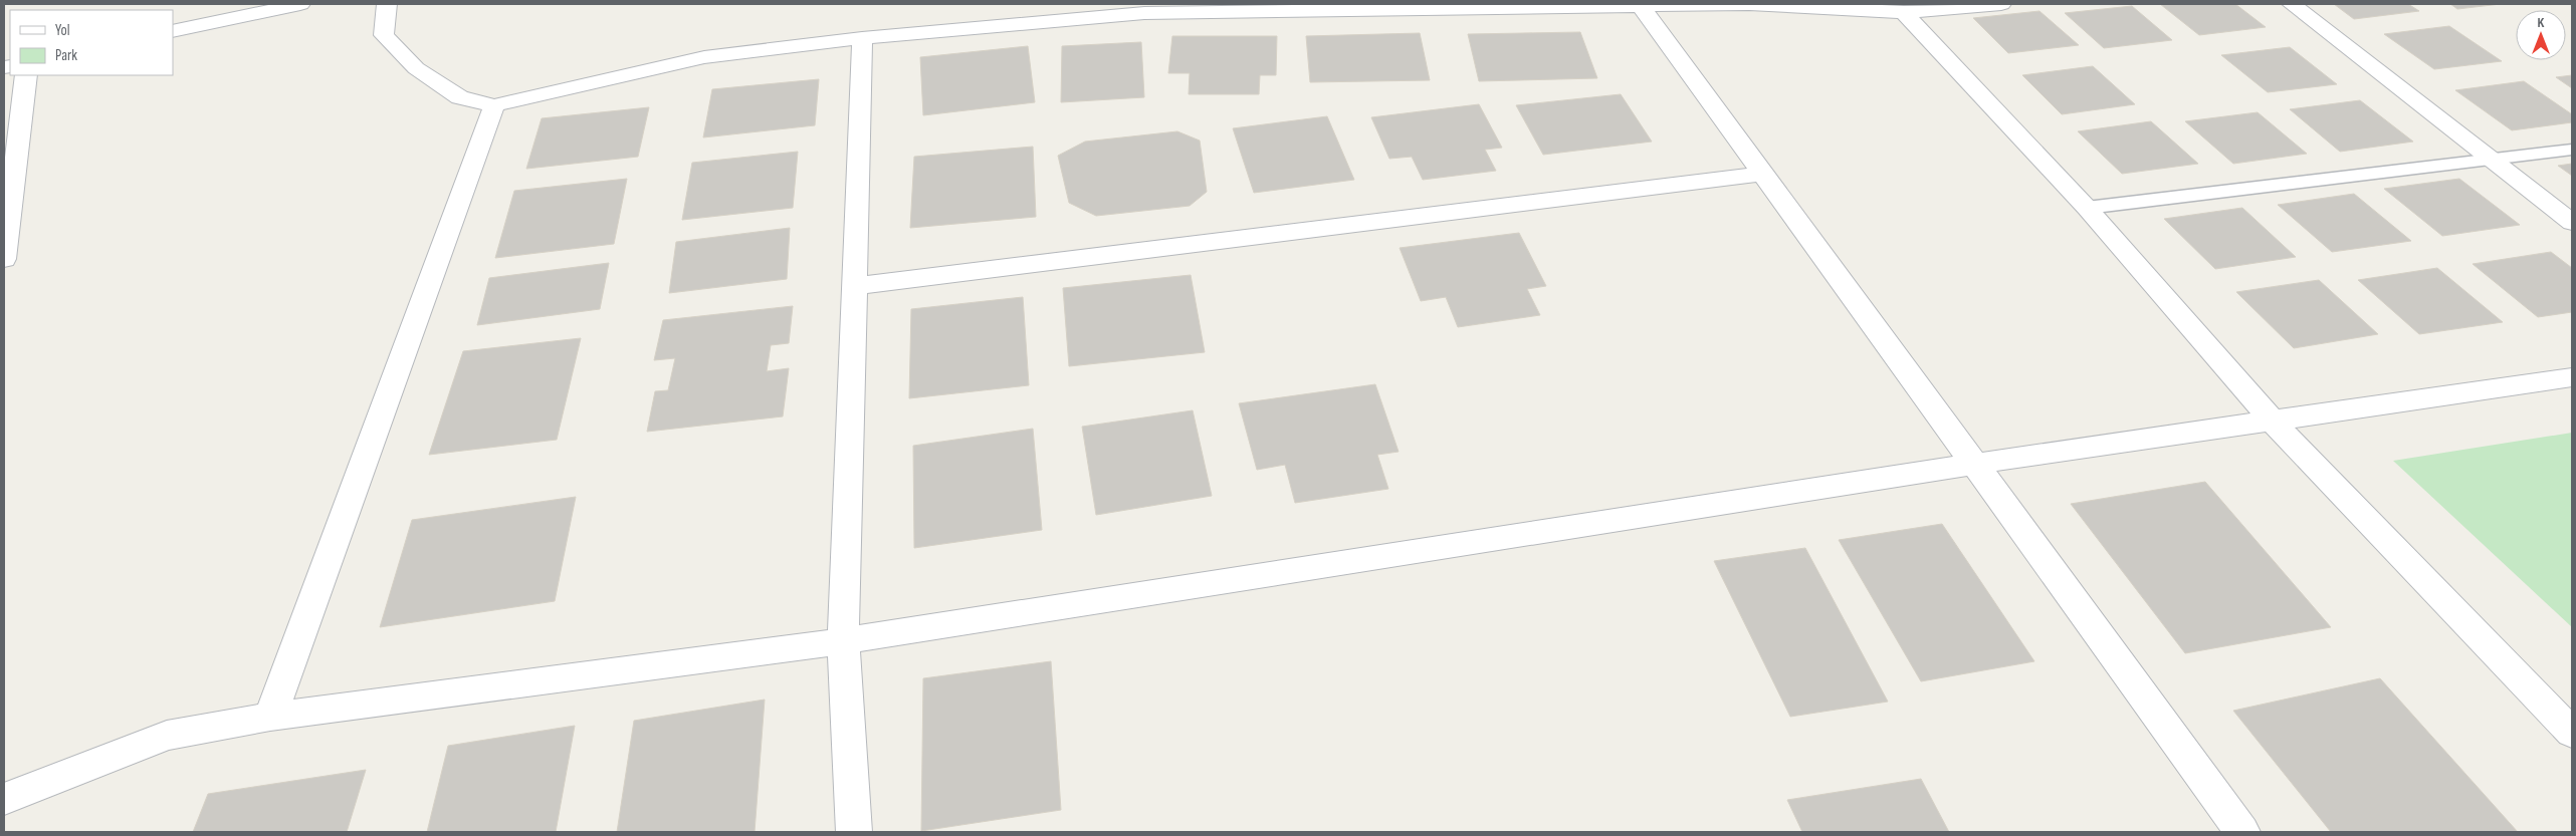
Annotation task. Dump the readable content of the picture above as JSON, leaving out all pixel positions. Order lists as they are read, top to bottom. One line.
{"legend":["Yol","Park"],"north":"top"}
